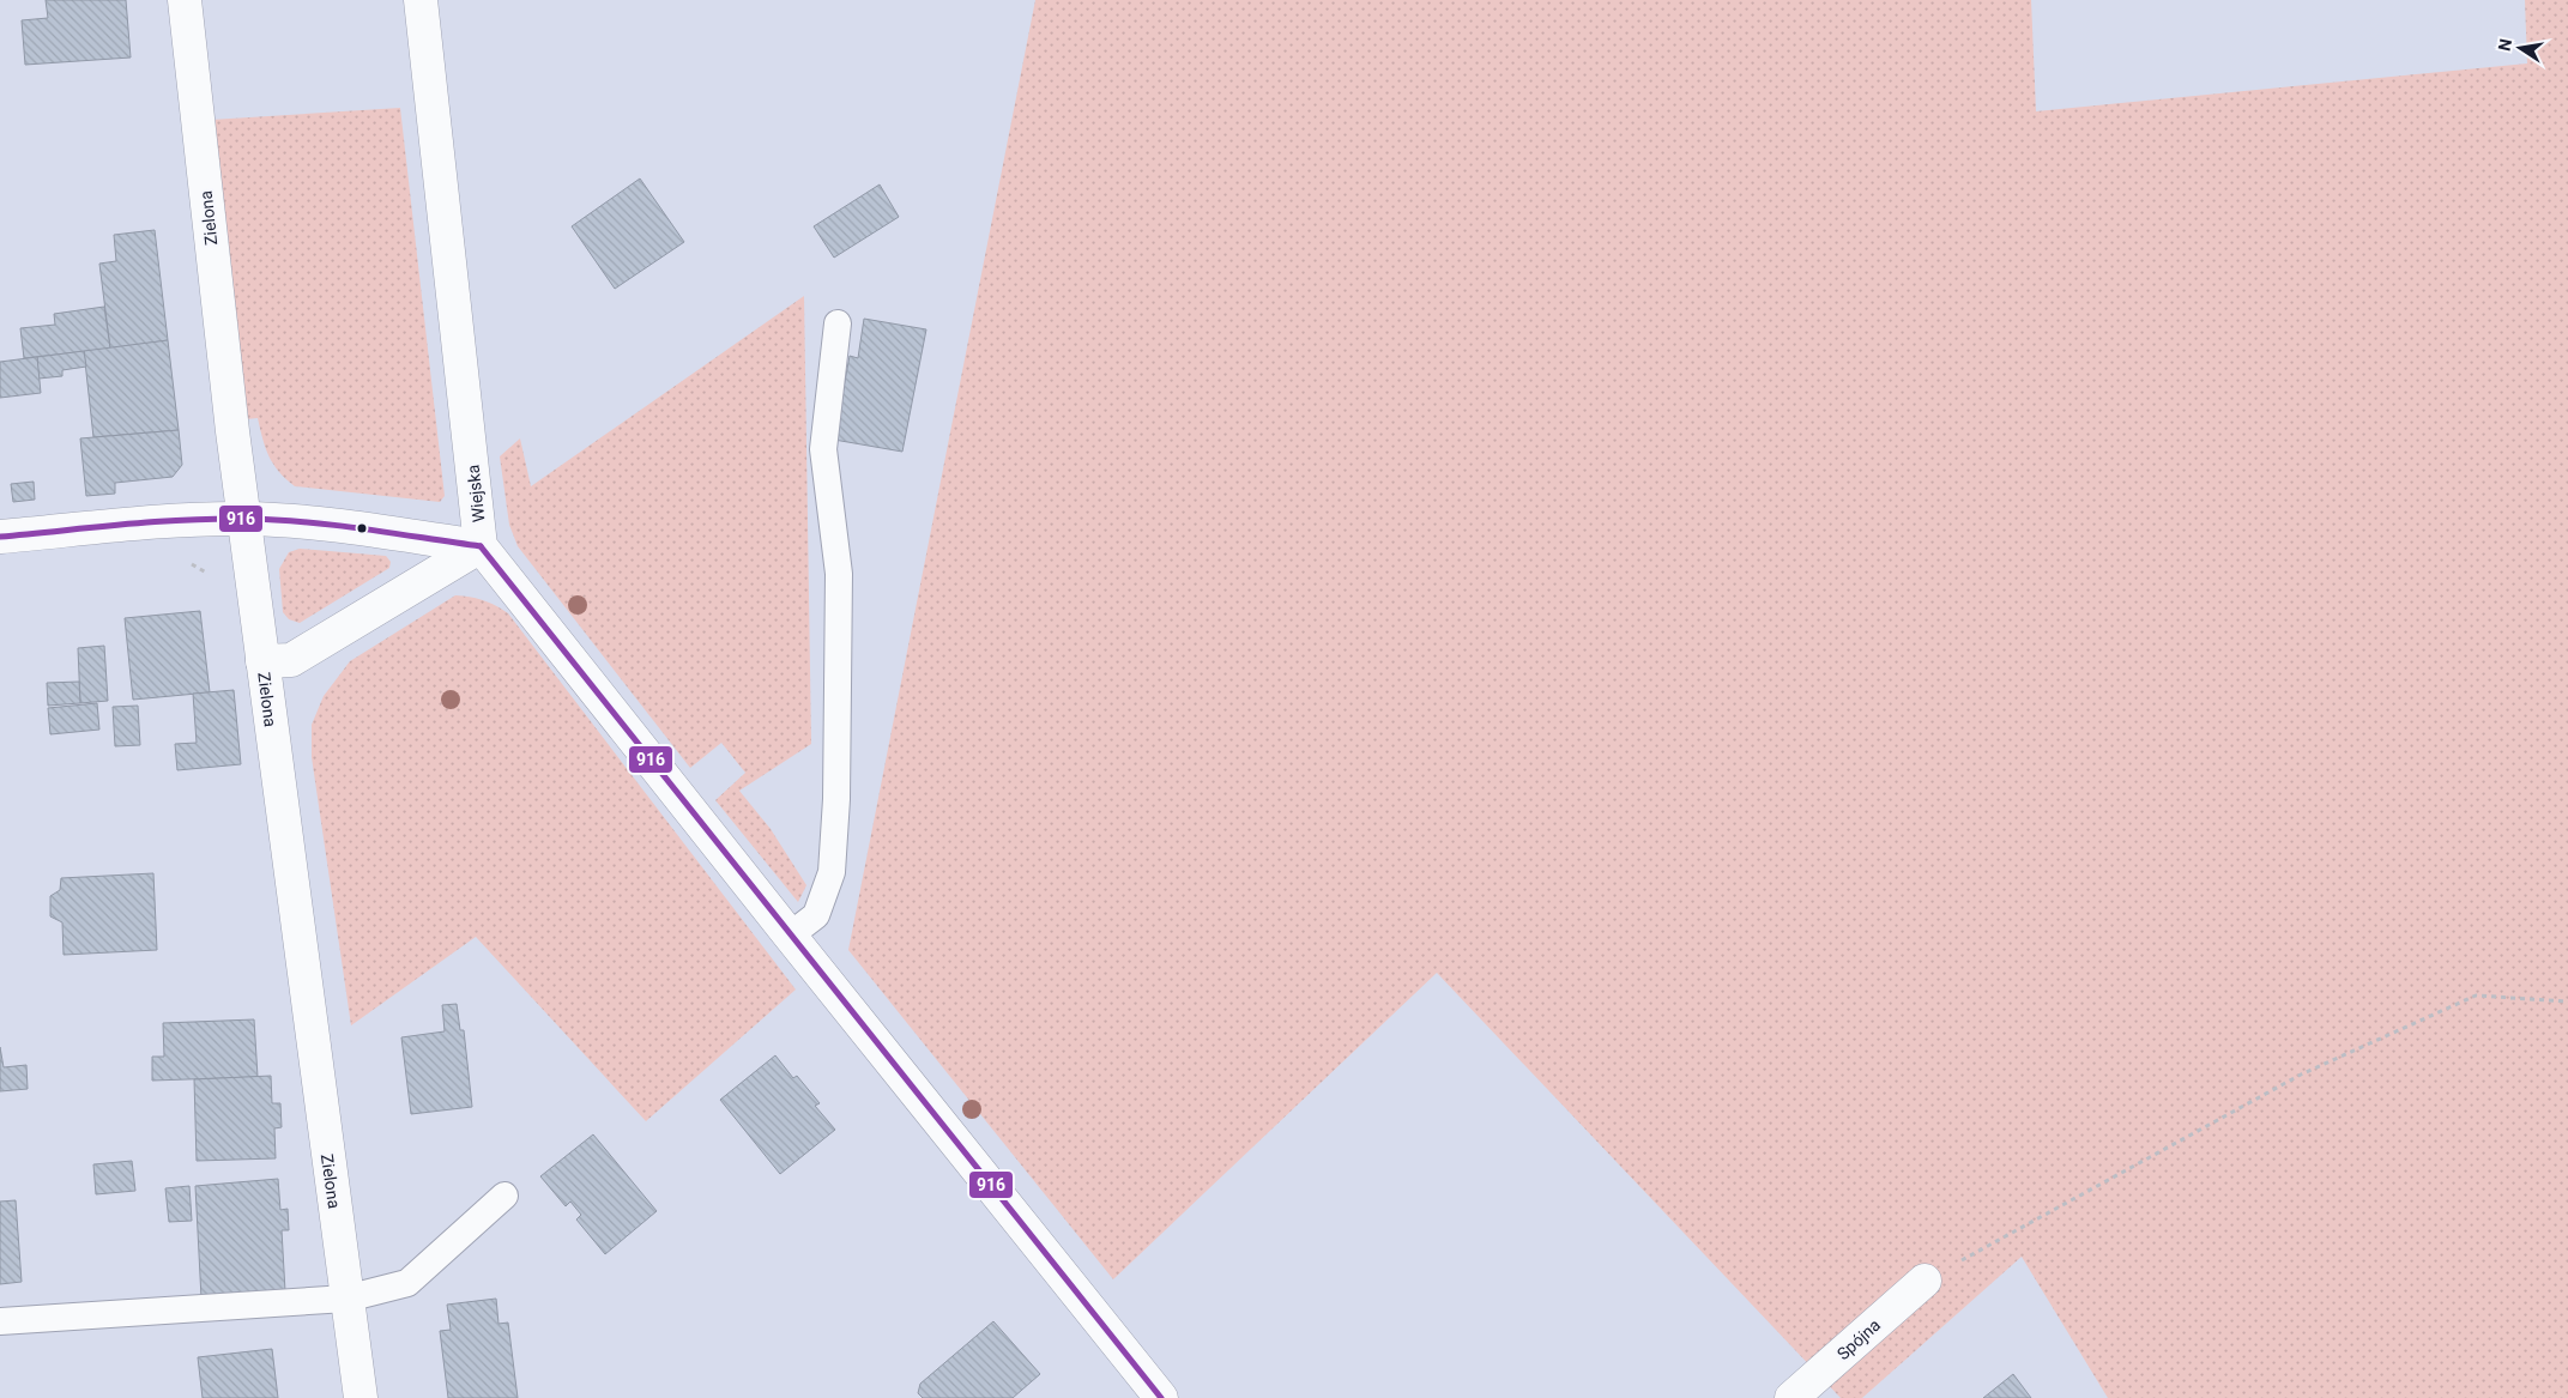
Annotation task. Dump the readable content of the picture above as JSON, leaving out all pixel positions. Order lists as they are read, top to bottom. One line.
{"streets":{"street":["Zielona","Wiejska","Spójna"]},"lines":["transit line 916"],"north":"left"}
